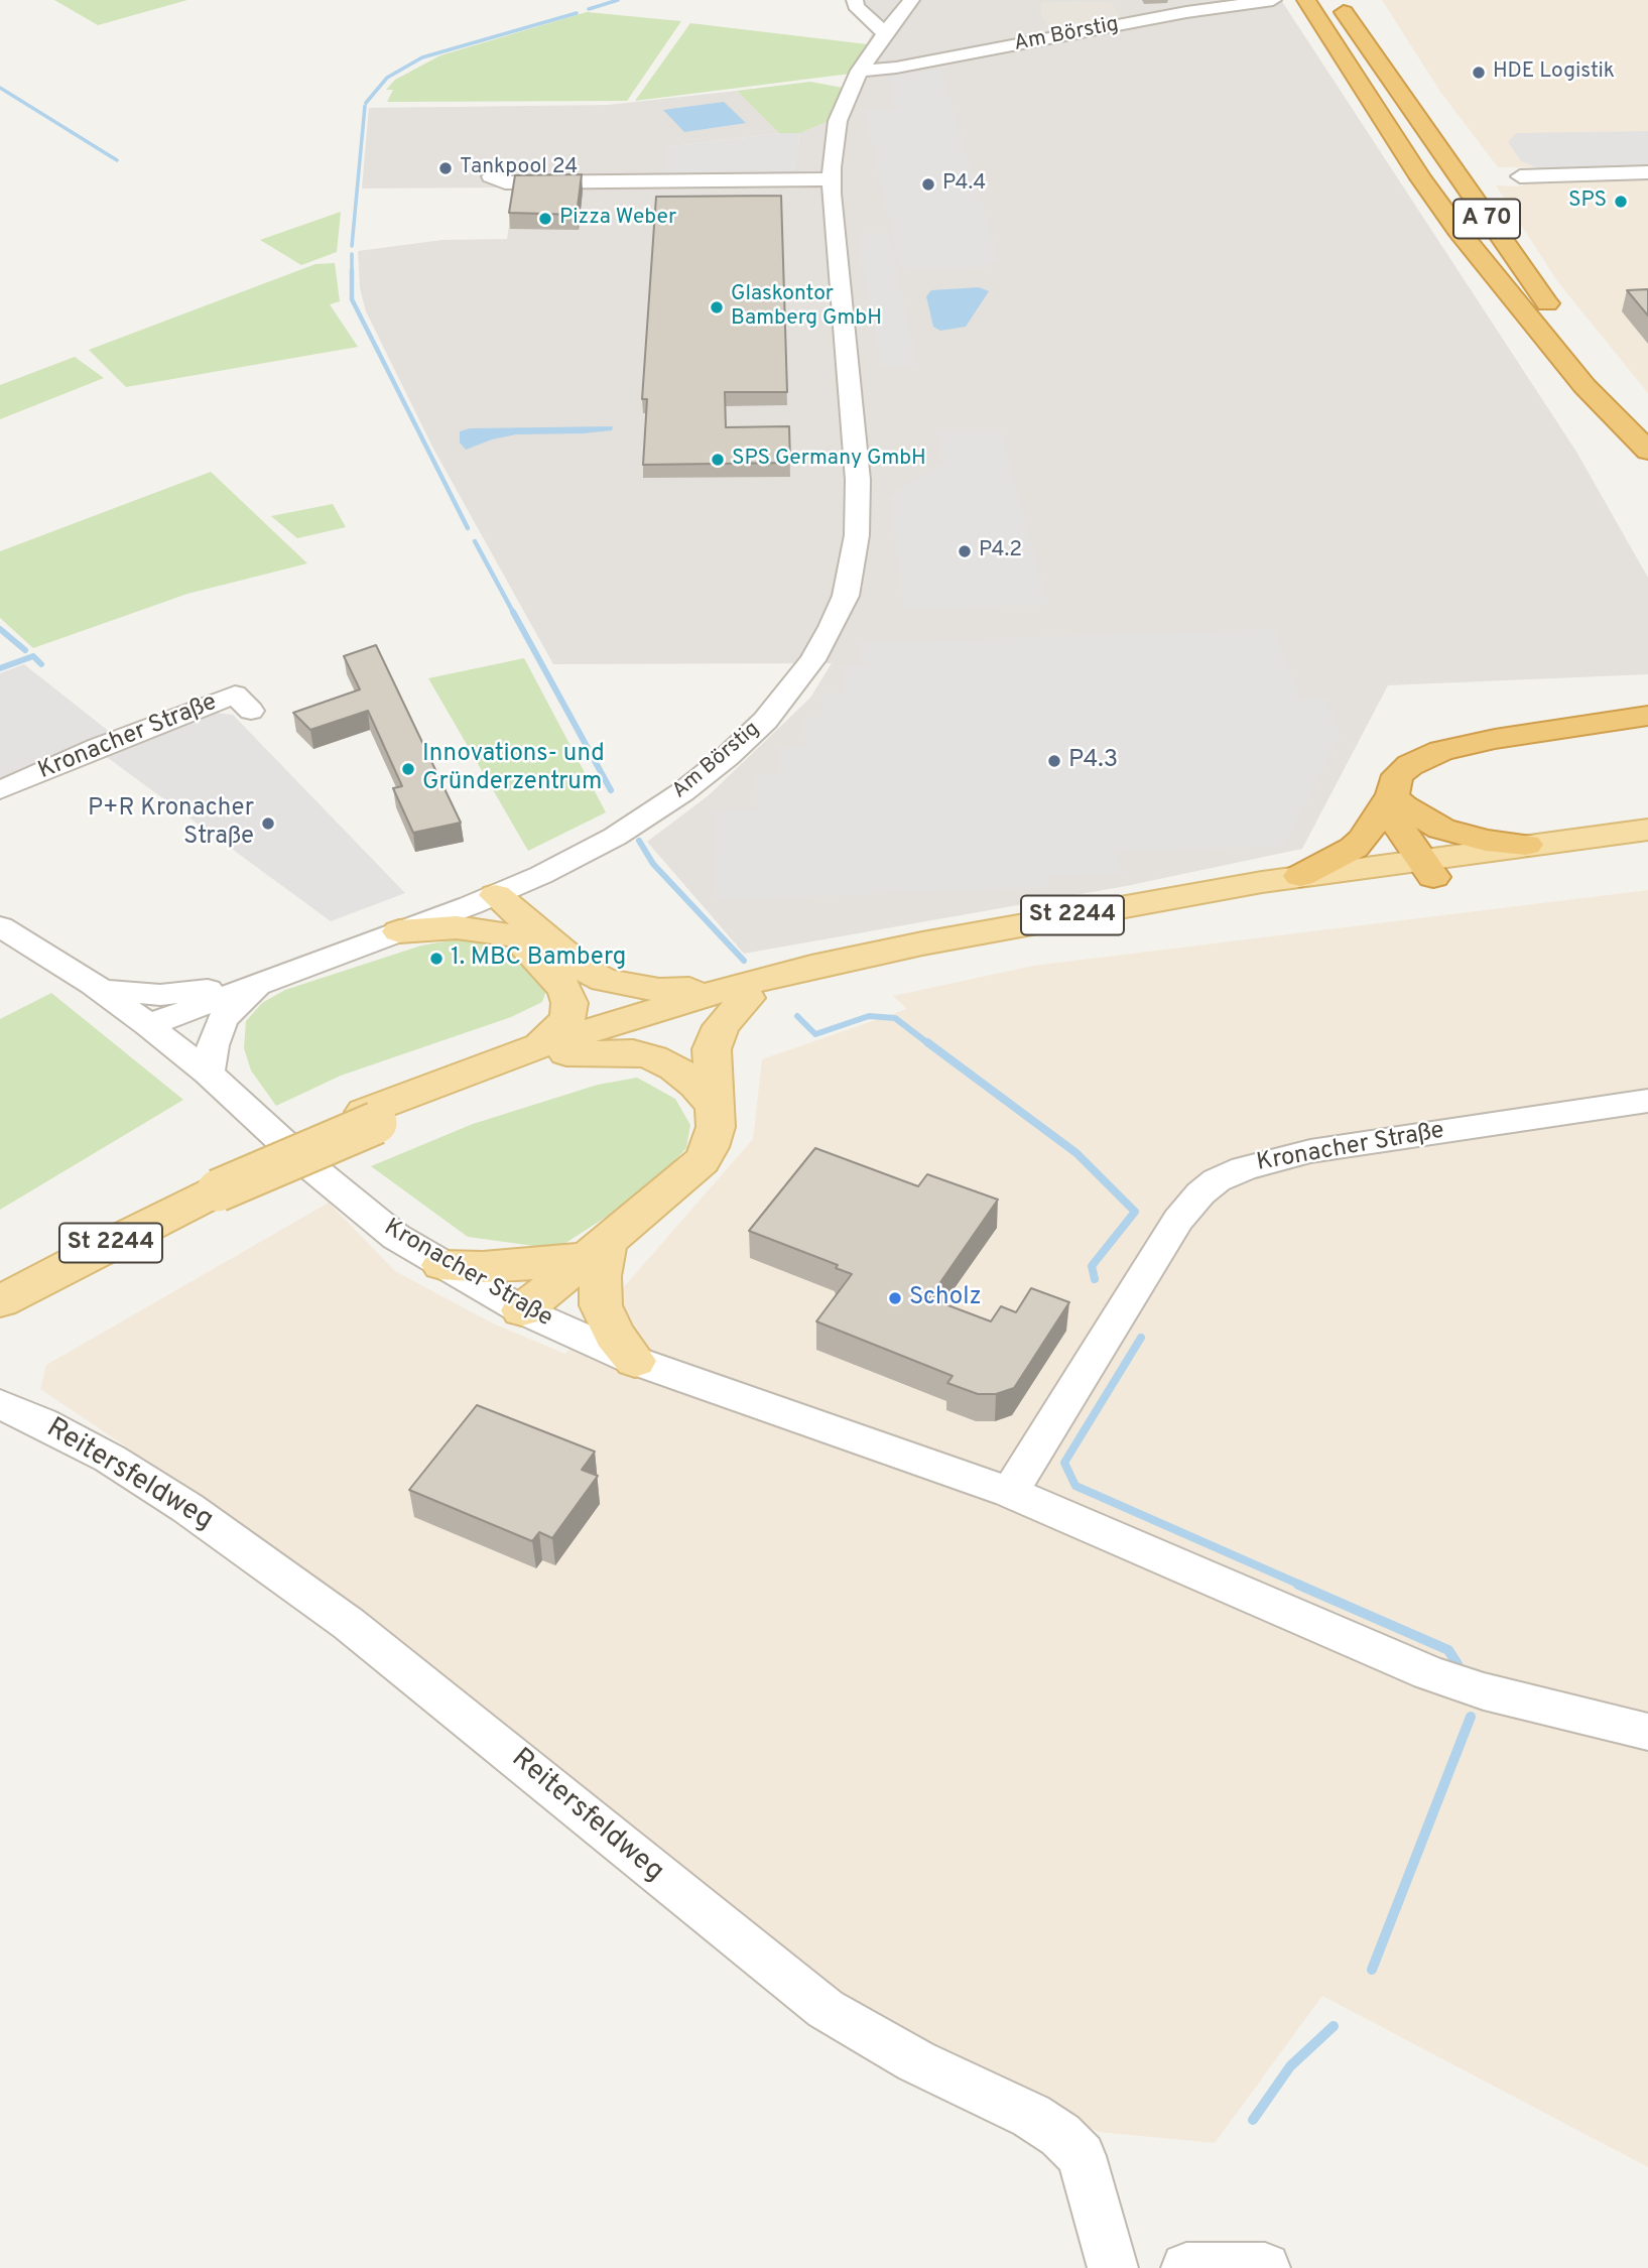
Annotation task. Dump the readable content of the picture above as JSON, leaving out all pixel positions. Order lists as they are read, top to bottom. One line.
{"streets":{"highway":["A 70"],"main road":["St 2244"],"street":["Am Börstig","Kronacher Straße","Reitersfeldweg"]},"crossings":[["Am Börstig","Kronacher Straße"]],"places":["HDE Logistik","Tankpool 24","P4.4","SPS","Pizza Weber","Glaskontor Bamberg GmbH","SPS Germany GmbH","P4.2","P4.3","Innovations- und Gründerzentrum","P+R Kronacher Straße","1. MBC Bamberg","Scholz"]}
